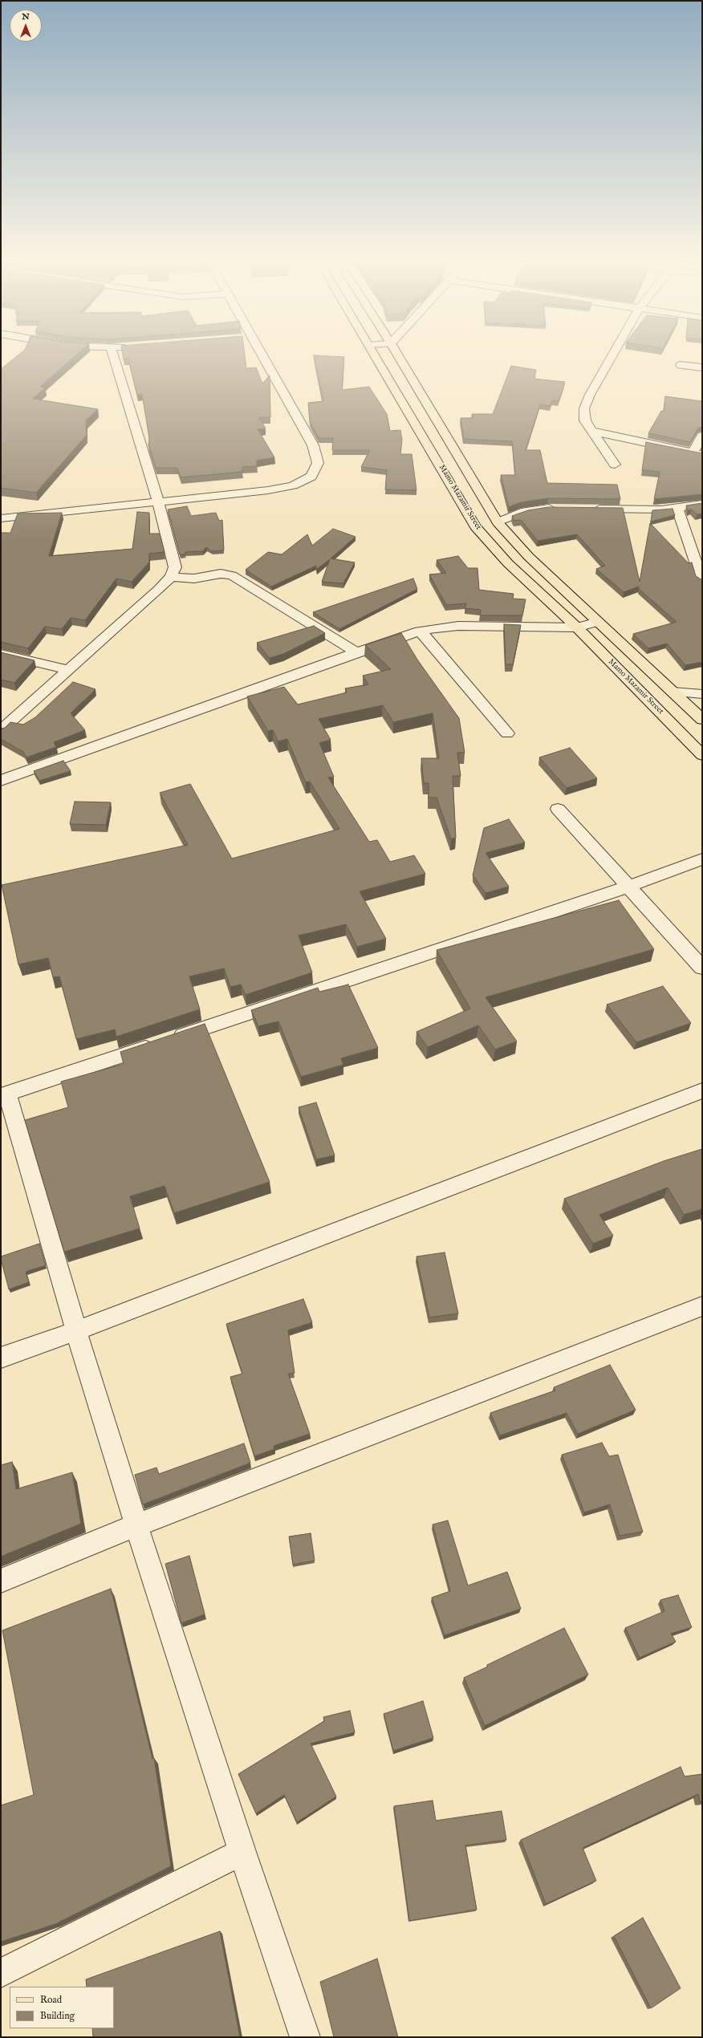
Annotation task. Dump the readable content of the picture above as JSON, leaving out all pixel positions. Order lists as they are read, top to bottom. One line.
{"streets":{"main road":["Mamo Mazamir Street"]},"legend":["Road","Building"],"north":"top"}
